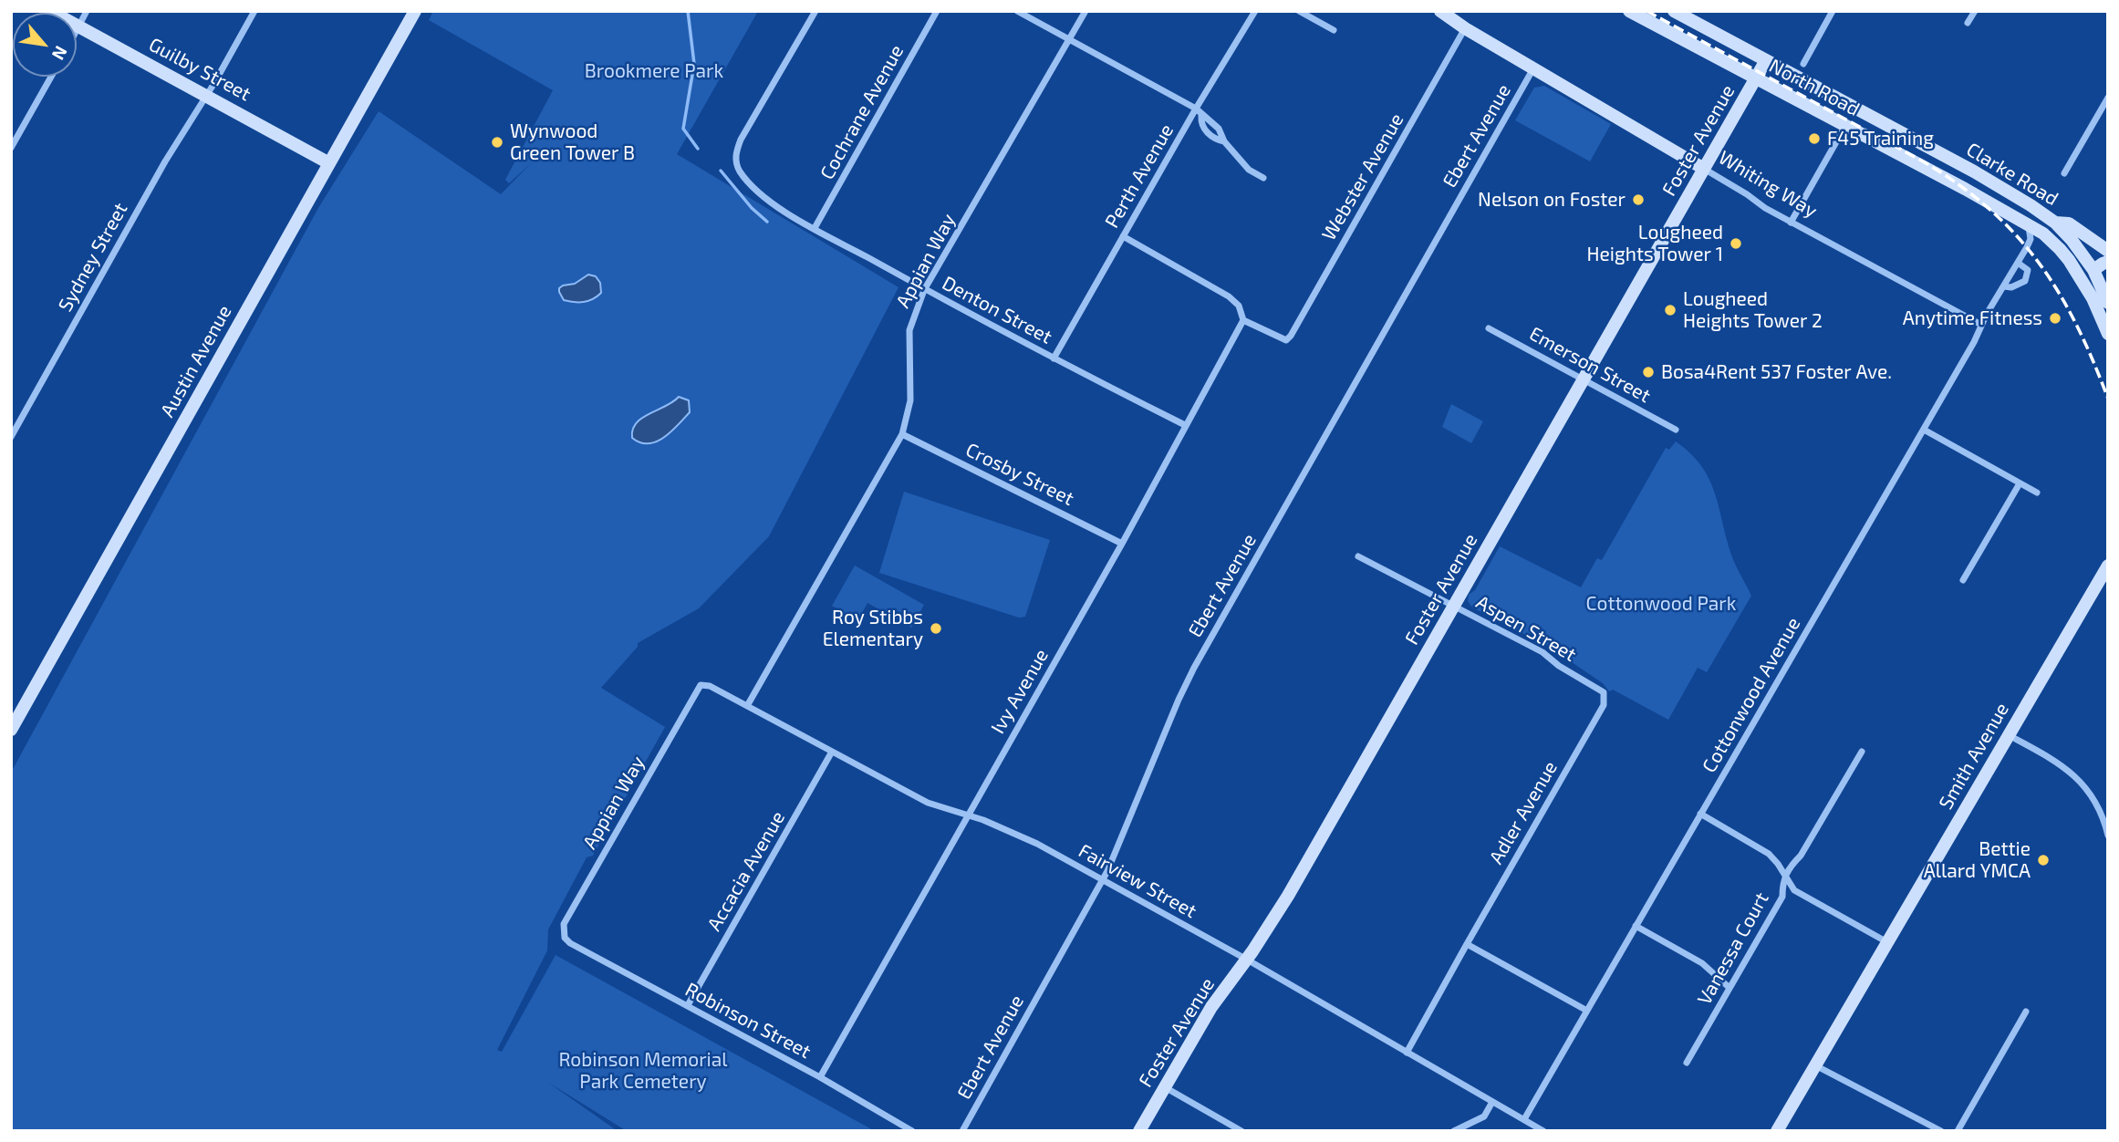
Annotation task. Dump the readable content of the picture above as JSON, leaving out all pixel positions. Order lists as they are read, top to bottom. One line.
{"streets":{"street":["Guilby Street","North Road","Cochrane Avenue","Ebert Avenue","Foster Avenue","Clarke Road","Perth Avenue","Webster Avenue","Whiting Way","Sydney Street","Appian Way","Denton Street","Austin Avenue","Emerson Street","Crosby Street","Aspen Street","Ivy Avenue","Cottonwood Avenue","Smith Avenue","Adler Avenue","Accacia Avenue","Fairview Street","Vanessa Court","Robinson Street"]},"crossings":[["Guilby Street","Sydney Street"],["Guilby Street","Austin Avenue"],["North Road","Foster Avenue"],["North Road","Clarke Road"],["North Road","Cottonwood Avenue"],["Cochrane Avenue","Denton Street"],["Ebert Avenue","Whiting Way"],["Ebert Avenue","Fairview Street"],["Foster Avenue","Clarke Road"],["Foster Avenue","Whiting Way"],["Foster Avenue","Emerson Street"],["Foster Avenue","Aspen Street"],["Foster Avenue","Fairview Street"],["Perth Avenue","Denton Street"],["Webster Avenue","Whiting Way"],["Webster Avenue","Ivy Avenue"],["Whiting Way","Cottonwood Avenue"],["Appian Way","Denton Street"],["Appian Way","Crosby Street"],["Appian Way","Fairview Street"],["Appian Way","Robinson Street"],["Denton Street","Ivy Avenue"],["Crosby Street","Ivy Avenue"],["Aspen Street","Adler Avenue"],["Ivy Avenue","Fairview Street"],["Ivy Avenue","Robinson Street"],["Cottonwood Avenue","Fairview Street"],["Adler Avenue","Fairview Street"],["Accacia Avenue","Fairview Street"],["Accacia Avenue","Robinson Street"]],"parks":["Brookmere Park","Cottonwood Park","Robinson Memorial Park Cemetery"],"places":["F45 Training","Wynwood Green Tower B","Nelson on Foster","Lougheed Heights Tower 1","Lougheed Heights Tower 2","Anytime Fitness","Bosa4Rent 537 Foster Ave.","Roy Stibbs Elementary","Bettie Allard YMCA"],"north":"bottom right"}
